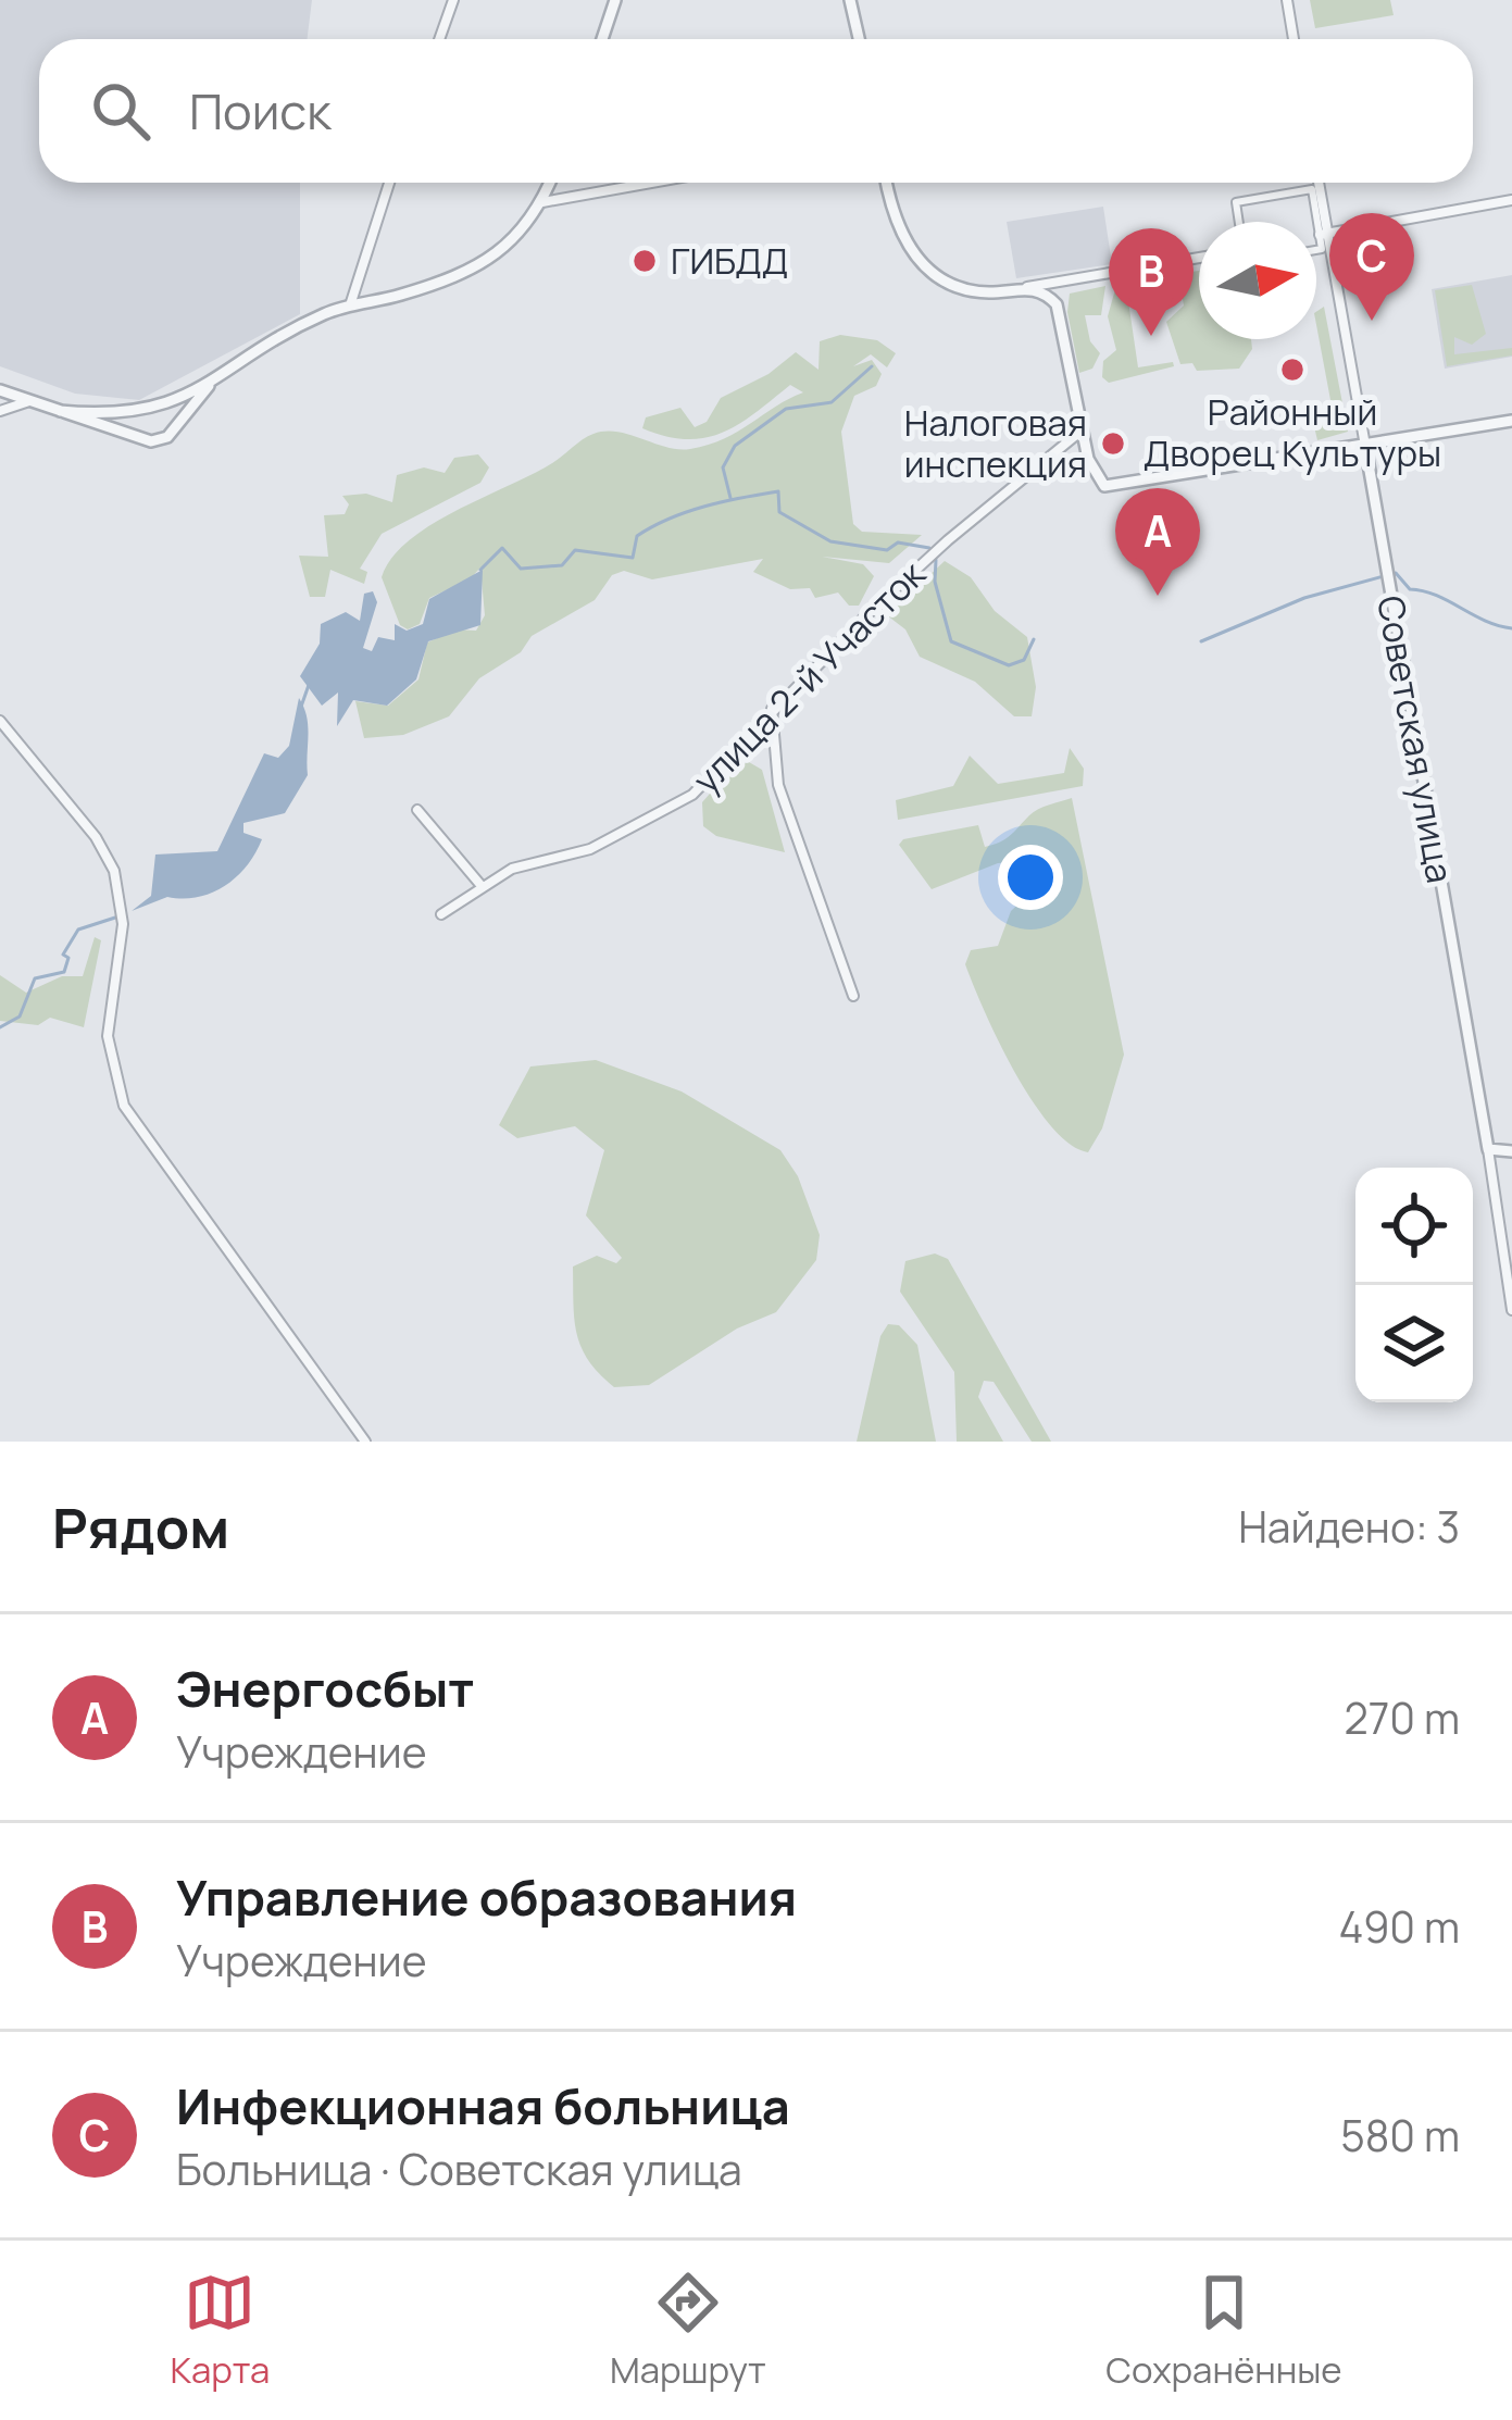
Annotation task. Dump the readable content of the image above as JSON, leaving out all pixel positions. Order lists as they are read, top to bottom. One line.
{"streets":{"street":["улица 2-й Участок","Советская улица"]},"places":["ГИБДД","Районный Дворец Культуры","Налоговая инспекция"],"north":"right","page":{"search":"Поиск","pins":["C","B","A"],"heading":["Рядом","Найдено: 3"],"list":[{"mark":"A","name":"Энергосбыт","note":"Учреждение","value":"270 m"},{"mark":"B","name":"Управление образования","note":"Учреждение","value":"490 m"},{"mark":"C","name":"Инфекционная больница","note":"Больница · Советская улица","value":"580 m"}],"nav":["Карта","Маршрут","Сохранённые"]}}
